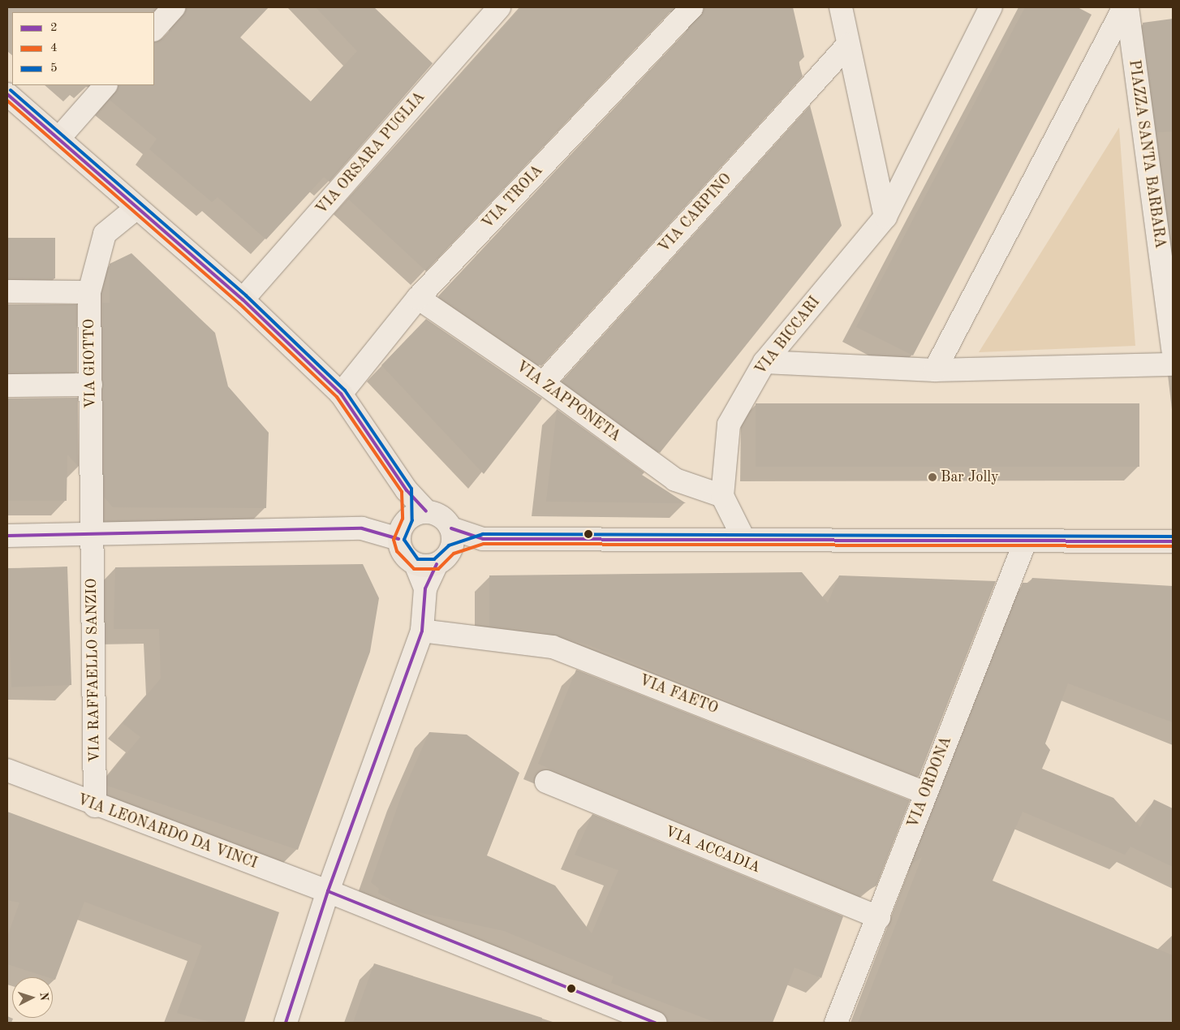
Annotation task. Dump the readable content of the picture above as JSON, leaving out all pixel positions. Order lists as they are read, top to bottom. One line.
{"streets":{"street":["VIA ORSARA PUGLIA","PIAZZA SANTA BARBARA","VIA TROIA","VIA CARPINO","VIA BICCARI","VIA GIOTTO","VIA ZAPPONETA","VIA RAFFAELLO SANZIO","VIA FAETO","VIA ORDONA","VIA LEONARDO DA VINCI","VIA ACCADIA"]},"crossings":[["VIA TROIA","VIA ZAPPONETA"],["VIA CARPINO","VIA ZAPPONETA"],["VIA BICCARI","VIA ZAPPONETA"],["VIA GIOTTO","VIA RAFFAELLO SANZIO"],["VIA RAFFAELLO SANZIO","VIA LEONARDO DA VINCI"],["VIA FAETO","VIA ORDONA"],["VIA ORDONA","VIA ACCADIA"]],"places":["Bar Jolly"],"lines":["transit line 5","transit line 2","transit line 4"],"legend":["2","4","5"],"north":"right"}
